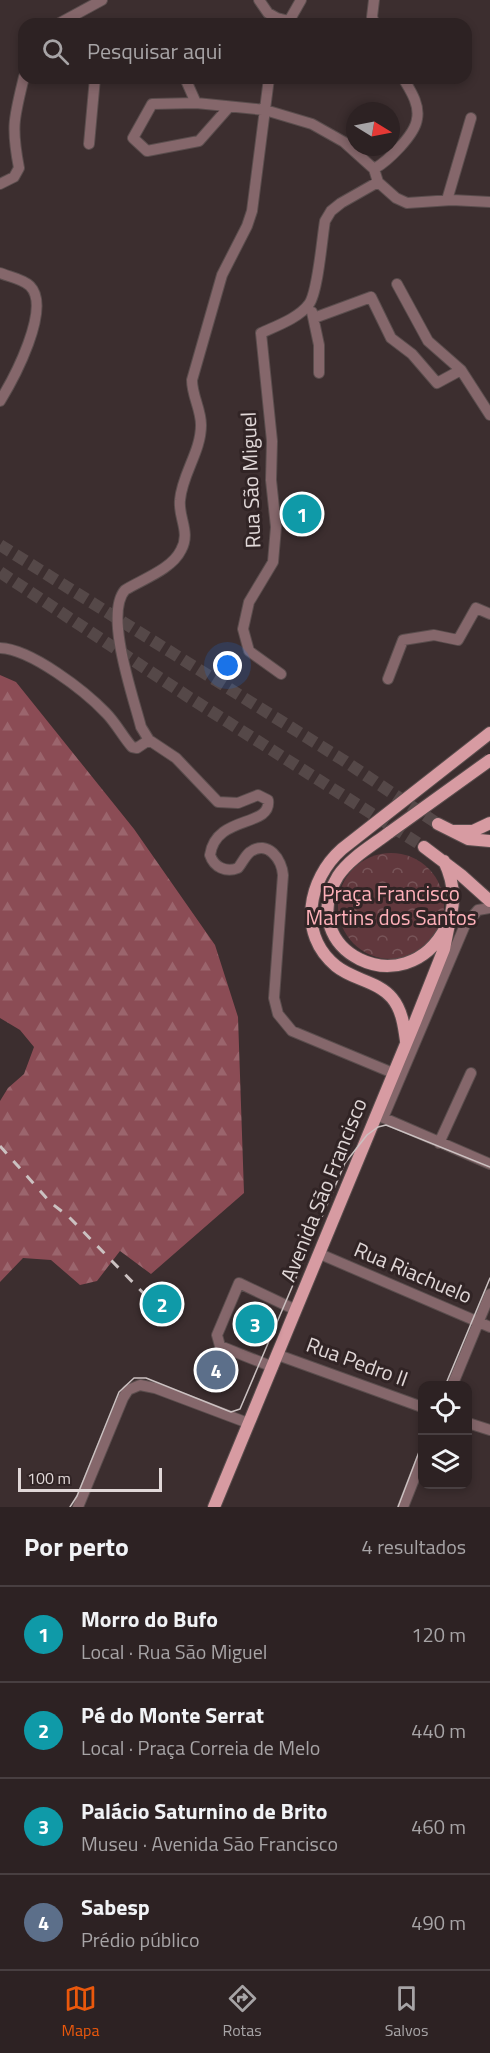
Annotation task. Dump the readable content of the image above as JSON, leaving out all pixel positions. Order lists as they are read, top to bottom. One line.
{"streets":{"main road":["Avenida São Francisco"],"street":["Rua São Miguel","Rua Riachuelo","Rua Pedro II"]},"crossings":[["Avenida São Francisco","Rua Riachuelo"],["Avenida São Francisco","Rua Pedro II"]],"parks":["Praça Francisco Martins dos Santos"],"scale_bar":"100 m","north":"right","page":{"search":"Pesquisar aqui","pins":["1","2","3","4"],"scale":"100 m","heading":["Por perto","4 resultados"],"list":[{"mark":"1","name":"Morro do Bufo","note":"Local · Rua São Miguel","value":"120 m"},{"mark":"2","name":"Pé do Monte Serrat","note":"Local · Praça Correia de Melo","value":"440 m"},{"mark":"3","name":"Palácio Saturnino de Brito","note":"Museu · Avenida São Francisco","value":"460 m"},{"mark":"4","name":"Sabesp","note":"Prédio público","value":"490 m"}],"nav":["Mapa","Rotas","Salvos"]}}
